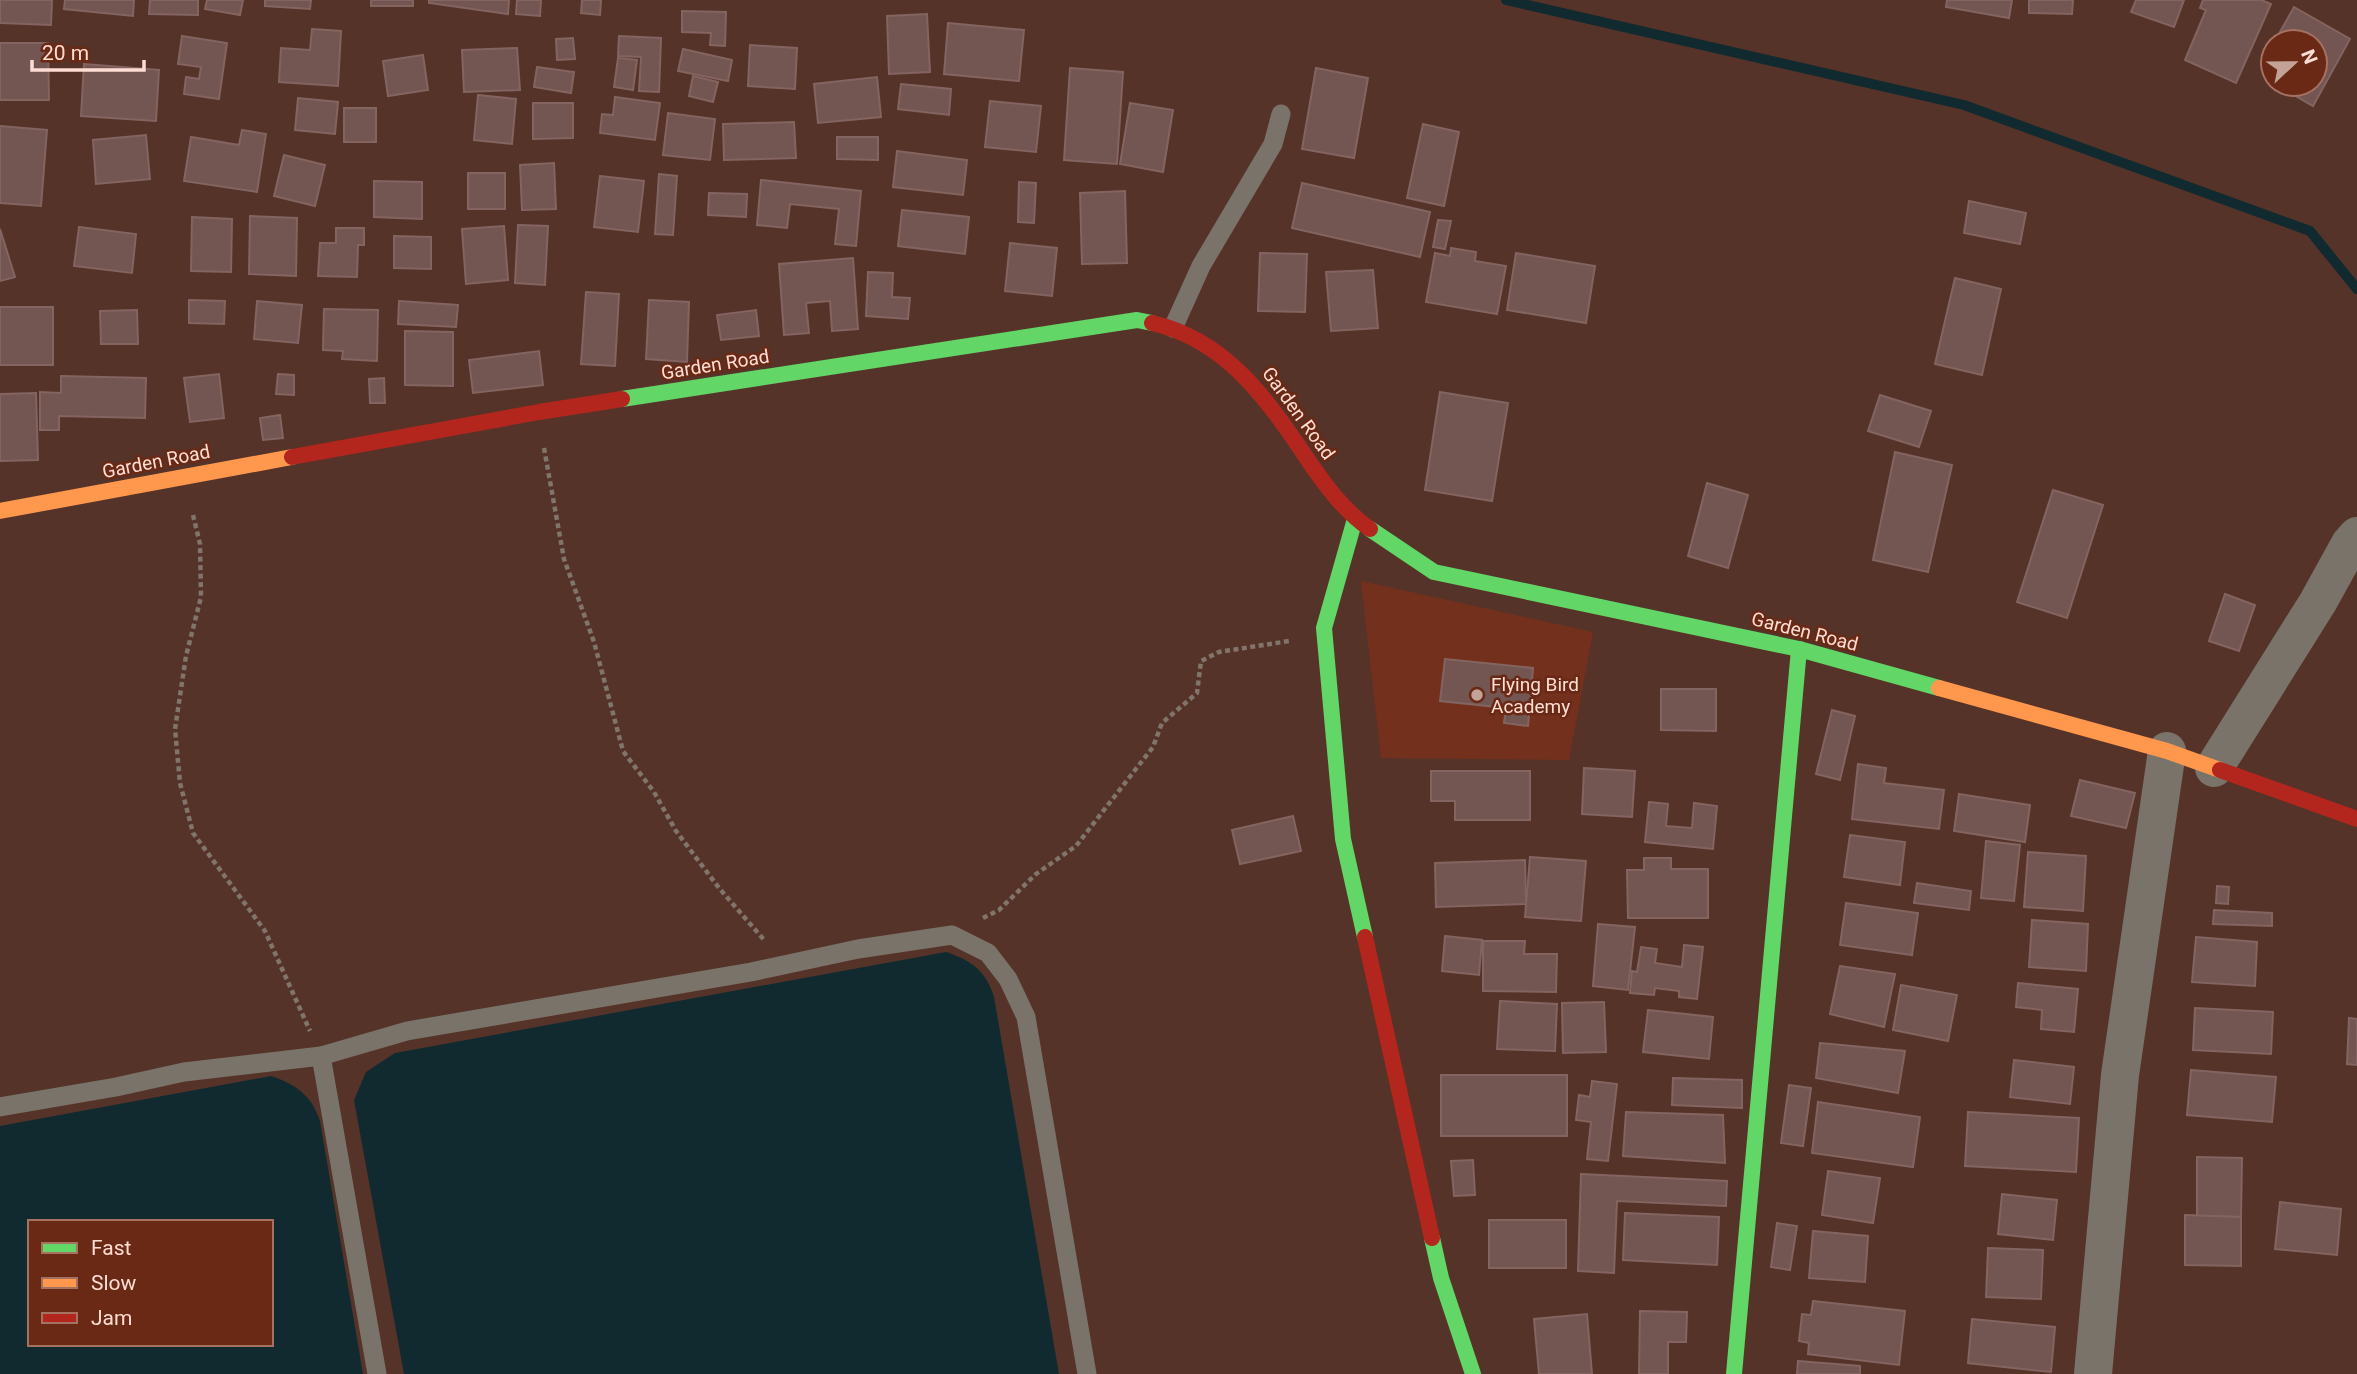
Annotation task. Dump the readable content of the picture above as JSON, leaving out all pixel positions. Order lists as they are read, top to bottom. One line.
{"streets":{"street":["Garden Road"]},"places":["Flying Bird Academy"],"legend":["Fast","Slow","Jam"],"scale_bar":"20 m","north":"right"}
